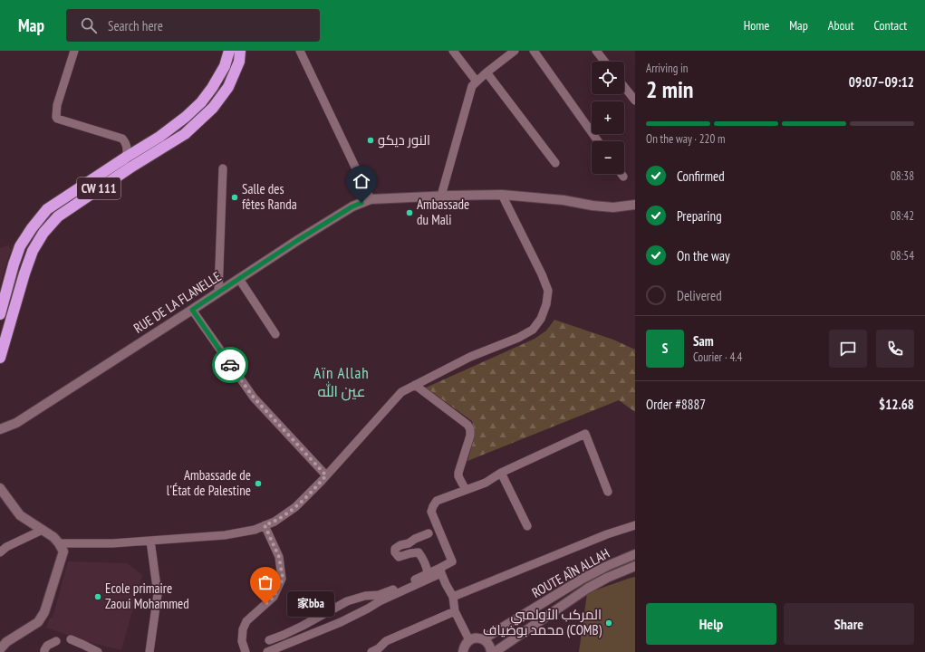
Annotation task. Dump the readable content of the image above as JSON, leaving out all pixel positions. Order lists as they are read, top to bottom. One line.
{"streets":{"highway":["CW 111"],"street":["RUE DE LA FLANELLE","ROUTE AÎN ALLAH"]},"districts":["Aïn Allah عين الله"],"places":["النور ديكو","Salle des fêtes Randa","Ambassade du Mali","Ambassade de l'État de Palestine","Ecole primaire Zaoui Mohammed","家bba","المركب الأولمبي محمد بوضياف (COMB)"],"page":{"header":"Map","search":"Search here","nav":["Home","Map","About","Contact"],"heading":["2 min","Arriving in","09:07–09:12"],"panel":["Sam","Courier · 4.4","Order #8887","$12.68"],"map_buttons":["+","−"],"bar":"On the way · 220 m","list":[["Confirmed","08:38"],["Preparing","08:42"],["On the way","08:54"],"Delivered"],"round":"S","bubble":"家bba","buttons":["Help","Share"]}}
